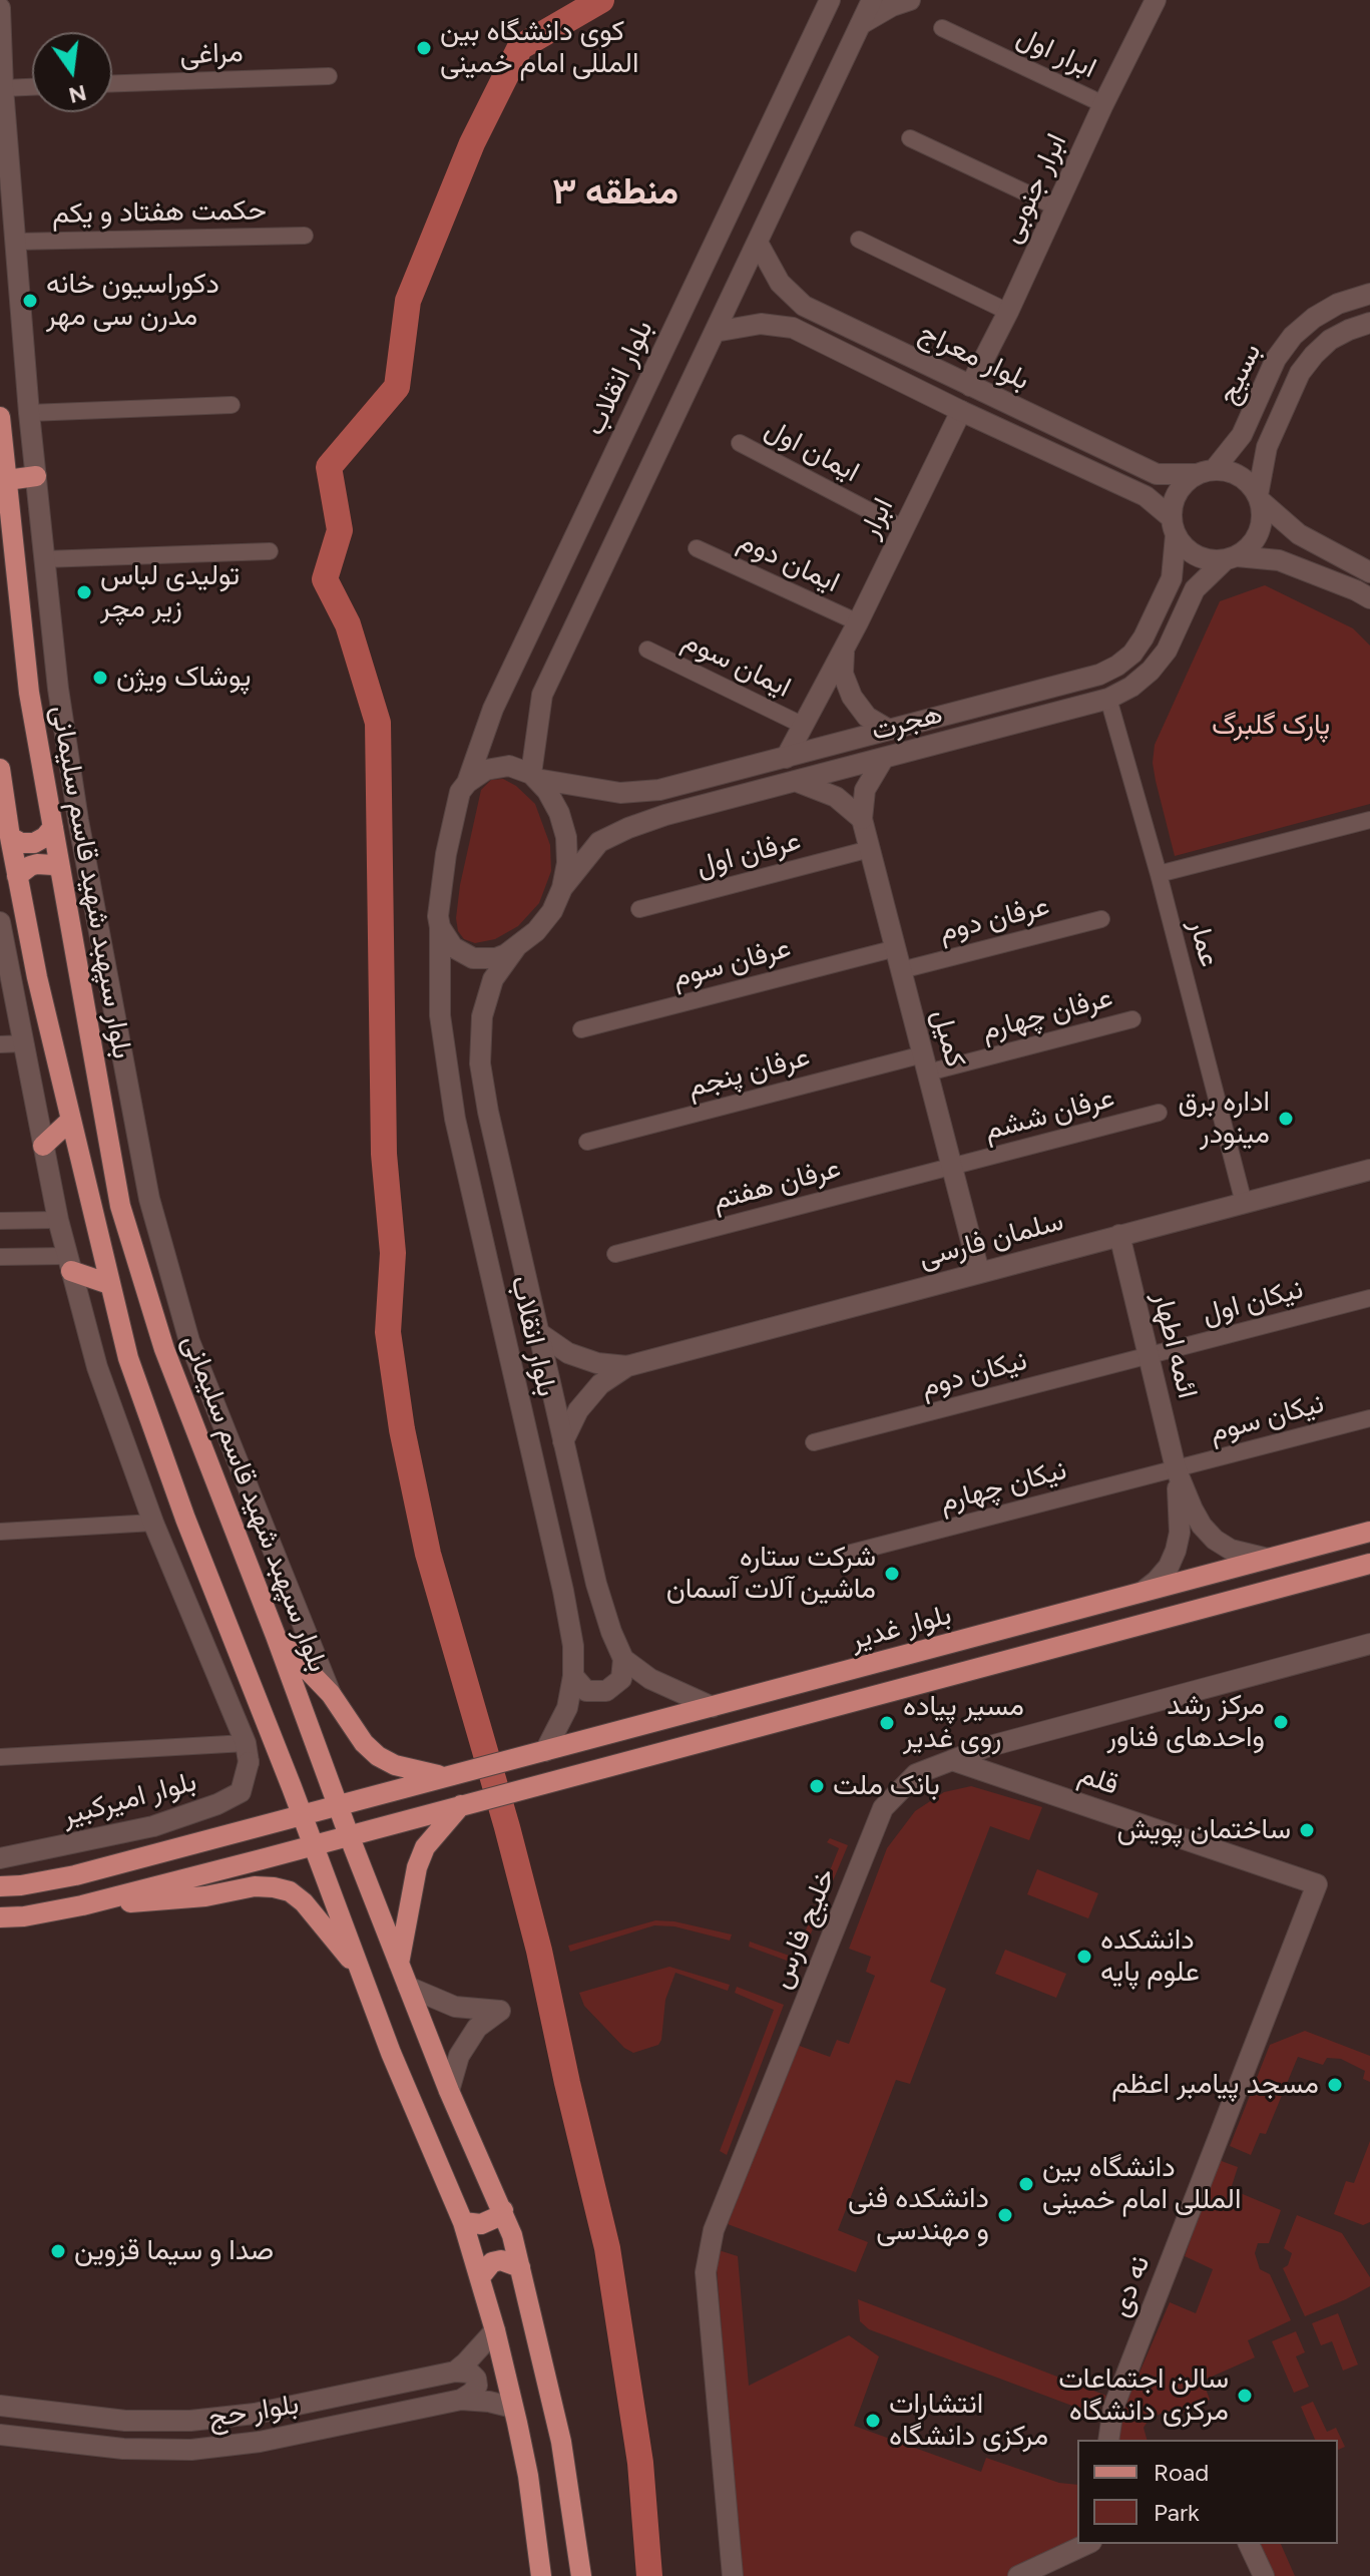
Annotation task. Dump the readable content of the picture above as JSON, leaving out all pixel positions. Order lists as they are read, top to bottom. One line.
{"streets":{"main road":["ابرار جنوبی","بلوار معراج","بسیج","بلوار انقلاب","ابرار","هجرت","بلوار سپهبد شهید قاسم سلیمانی","کمیل","سلمان فارسی","ائمه اطهار","بلوار غدیر","قلم","بلوار امیرکبیر","خلیج فارس","نه دی","بلوار حج"],"street":["ابرار اول","مراغی","حکمت هفتاد و یکم","ایمان اول","ایمان دوم","ایمان سوم","عرفان اول","عرفان دوم","عمار","عرفان سوم","عرفان چهارم","عرفان پنجم","عرفان ششم","عرفان هفتم","نیکان اول","نیکان دوم","نیکان سوم","نیکان چهارم"]},"crossings":[["ابرار اول","ابرار جنوبی"],["ابرار جنوبی","بلوار معراج"],["بلوار معراج","بسیج"],["بلوار معراج","ابرار"],["بلوار معراج","هجرت"],["بسیج","هجرت"],["بلوار انقلاب","هجرت"],["بلوار انقلاب","سلمان فارسی"],["بلوار انقلاب","بلوار غدیر"],["ایمان اول","ابرار"],["ابرار","ایمان دوم"],["ابرار","ایمان سوم"],["ابرار","هجرت"],["هجرت","عمار"],["عرفان اول","کمیل"],["بلوار سپهبد شهید قاسم سلیمانی","بلوار غدیر"],["عرفان دوم","کمیل"],["عمار","سلمان فارسی"],["عرفان سوم","کمیل"],["عرفان چهارم","کمیل"],["عرفان چهارم","عرفان پنجم"],["کمیل","عرفان پنجم"],["کمیل","عرفان ششم"],["کمیل","عرفان هفتم"],["کمیل","سلمان فارسی"],["عرفان ششم","عرفان هفتم"],["سلمان فارسی","ائمه اطهار"],["نیکان اول","ائمه اطهار"],["نیکان اول","نیکان دوم"],["ائمه اطهار","نیکان دوم"],["ائمه اطهار","نیکان سوم"],["ائمه اطهار","نیکان چهارم"],["ائمه اطهار","بلوار غدیر"],["نیکان سوم","نیکان چهارم"],["قلم","خلیج فارس"],["قلم","نه دی"]],"districts":["منطقه ۳"],"parks":["پارک گلبرگ"],"places":["کوی دانشگاه بین المللی امام خمینی","دکوراسیون خانه مدرن سی مهر","تولیدی لباس زیر مچر","پوشاک ویژن","اداره برق مینودر","شرکت ستاره ماشین آلات آسمان","مرکز رشد واحدهای فناور","مسیر پیاده روی غدیر","بانک ملت","ساختمان پویش","دانشکده علوم پایه","مسجد پیامبر اعظم","دانشگاه بین المللی امام خمینی","دانشکده فنی و مهندسی","صدا و سیما قزوین","سالن اجتماعات مرکزی دانشگاه","انتشارات مرکزی دانشگاه"],"legend":["Road","Park"],"north":"bottom"}
